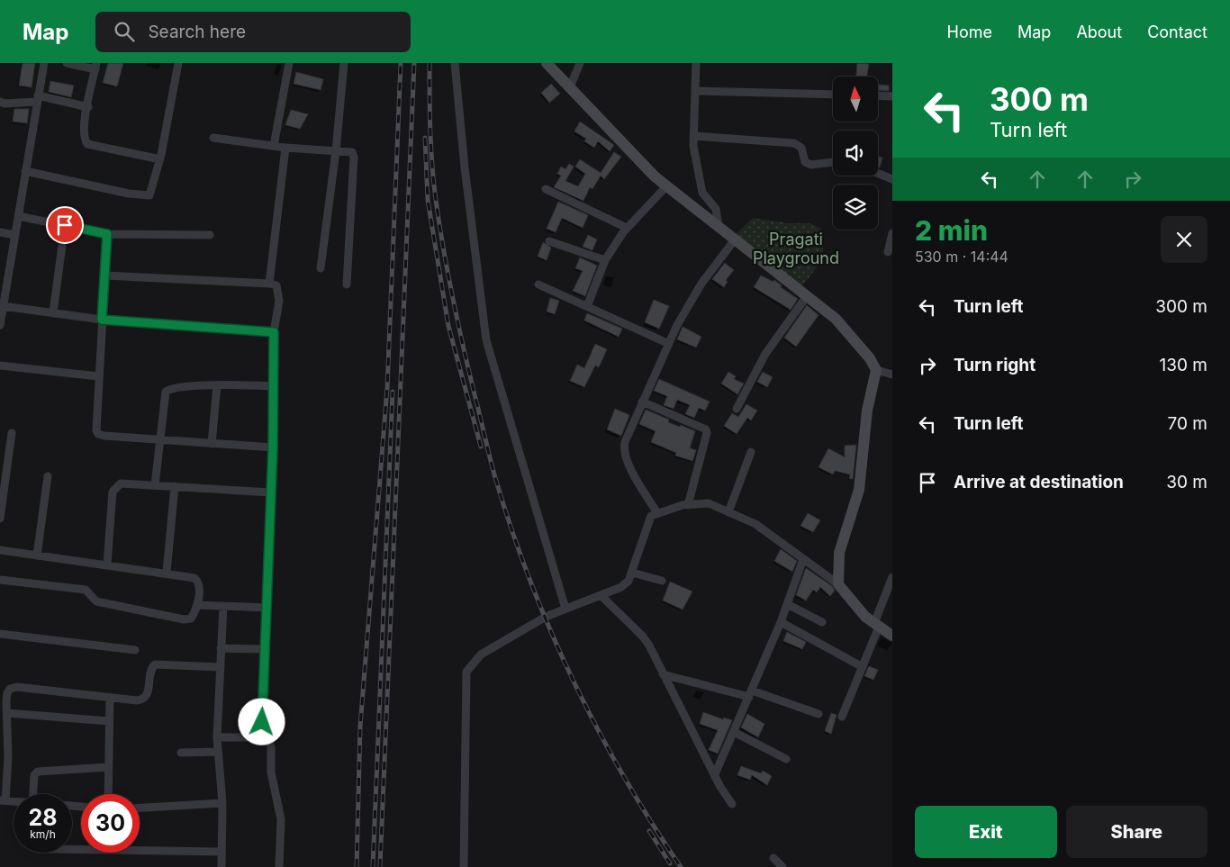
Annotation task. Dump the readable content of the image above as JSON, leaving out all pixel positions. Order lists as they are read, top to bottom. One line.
{"parks":["Pragati Playground"],"north":"top","page":{"header":"Map","search":"Search here","nav":["Home","Map","About","Contact"],"turn":["300 m","Turn left"],"heading":["2 min","530 m · 14:44"],"list":[{"name":"Turn left","value":"300 m"},{"name":"Turn right","value":"130 m"},{"name":"Turn left","value":"70 m"},{"name":"Arrive at destination","value":"30 m"}],"speed":"28 km/h","limit":"30","buttons":["Exit","Share"]}}
